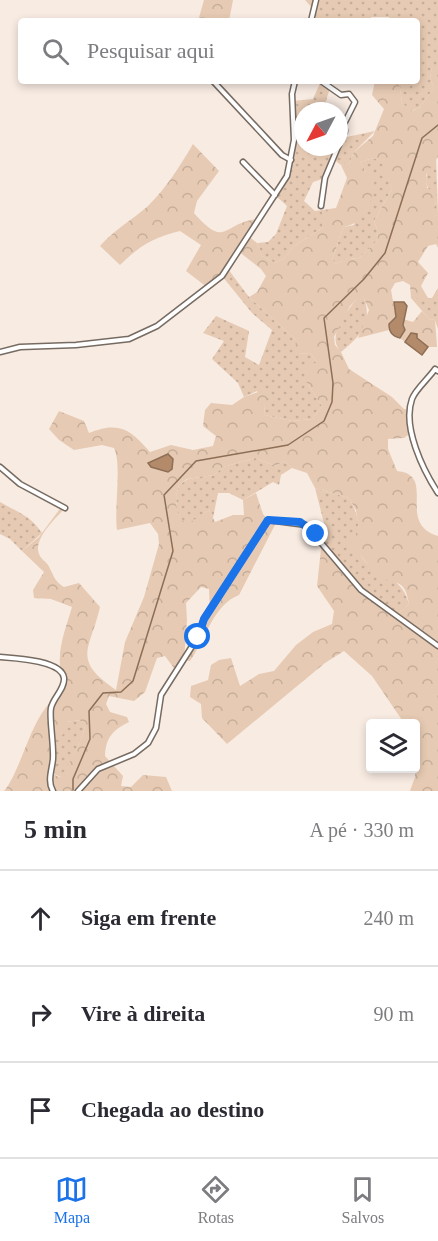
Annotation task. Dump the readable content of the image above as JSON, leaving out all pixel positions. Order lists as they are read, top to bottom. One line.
{"north":"bottom left","page":{"search":"Pesquisar aqui","heading":["5 min","A pé · 330 m"],"list":[["Siga em frente","240 m"],["Vire à direita","90 m"],"Chegada ao destino"],"nav":["Mapa","Rotas","Salvos"]}}
